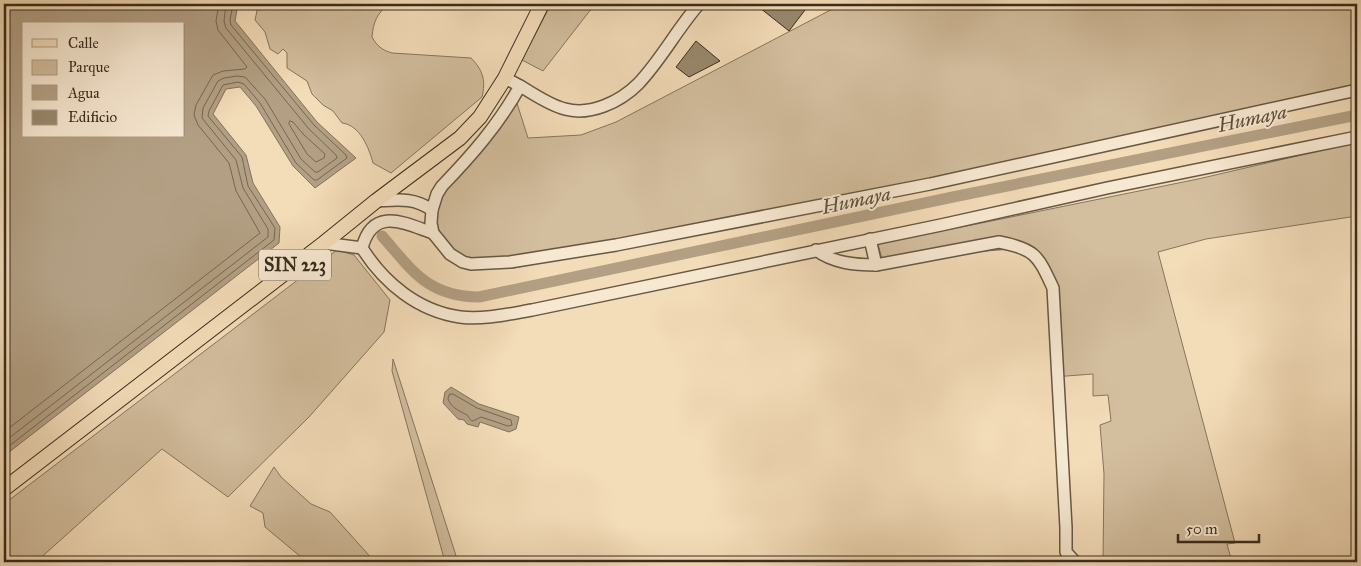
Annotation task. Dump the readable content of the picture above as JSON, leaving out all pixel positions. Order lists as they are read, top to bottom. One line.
{"streets":{"main road":["SIN 223"]},"water":["Humaya"],"legend":["Calle","Parque","Agua","Edificio"],"scale_bar":"50 m"}
